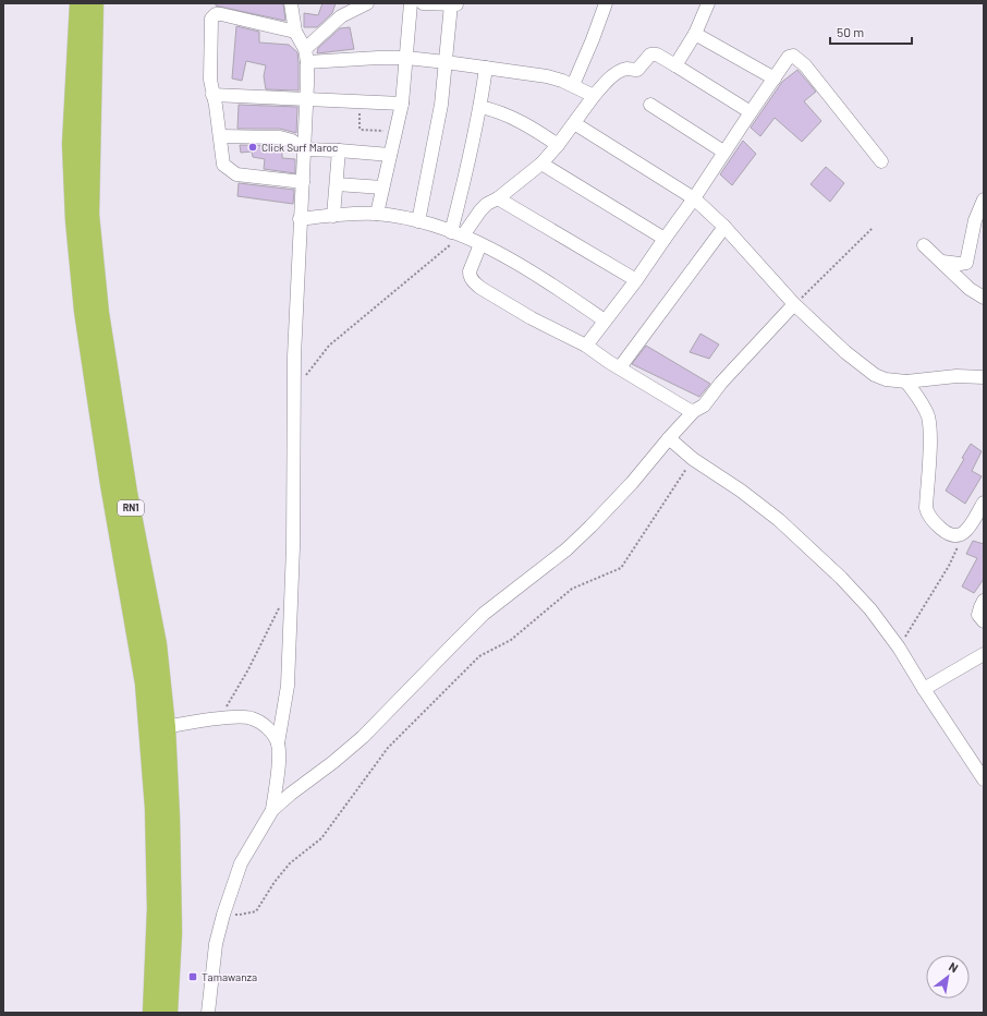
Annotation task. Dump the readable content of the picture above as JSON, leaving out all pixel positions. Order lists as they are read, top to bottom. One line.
{"streets":{"highway":["RN1"]},"places":{"other":["Click Surf Maroc"],"transit":["Tamawanza"]},"scale_bar":"50 m","north":"top right"}
